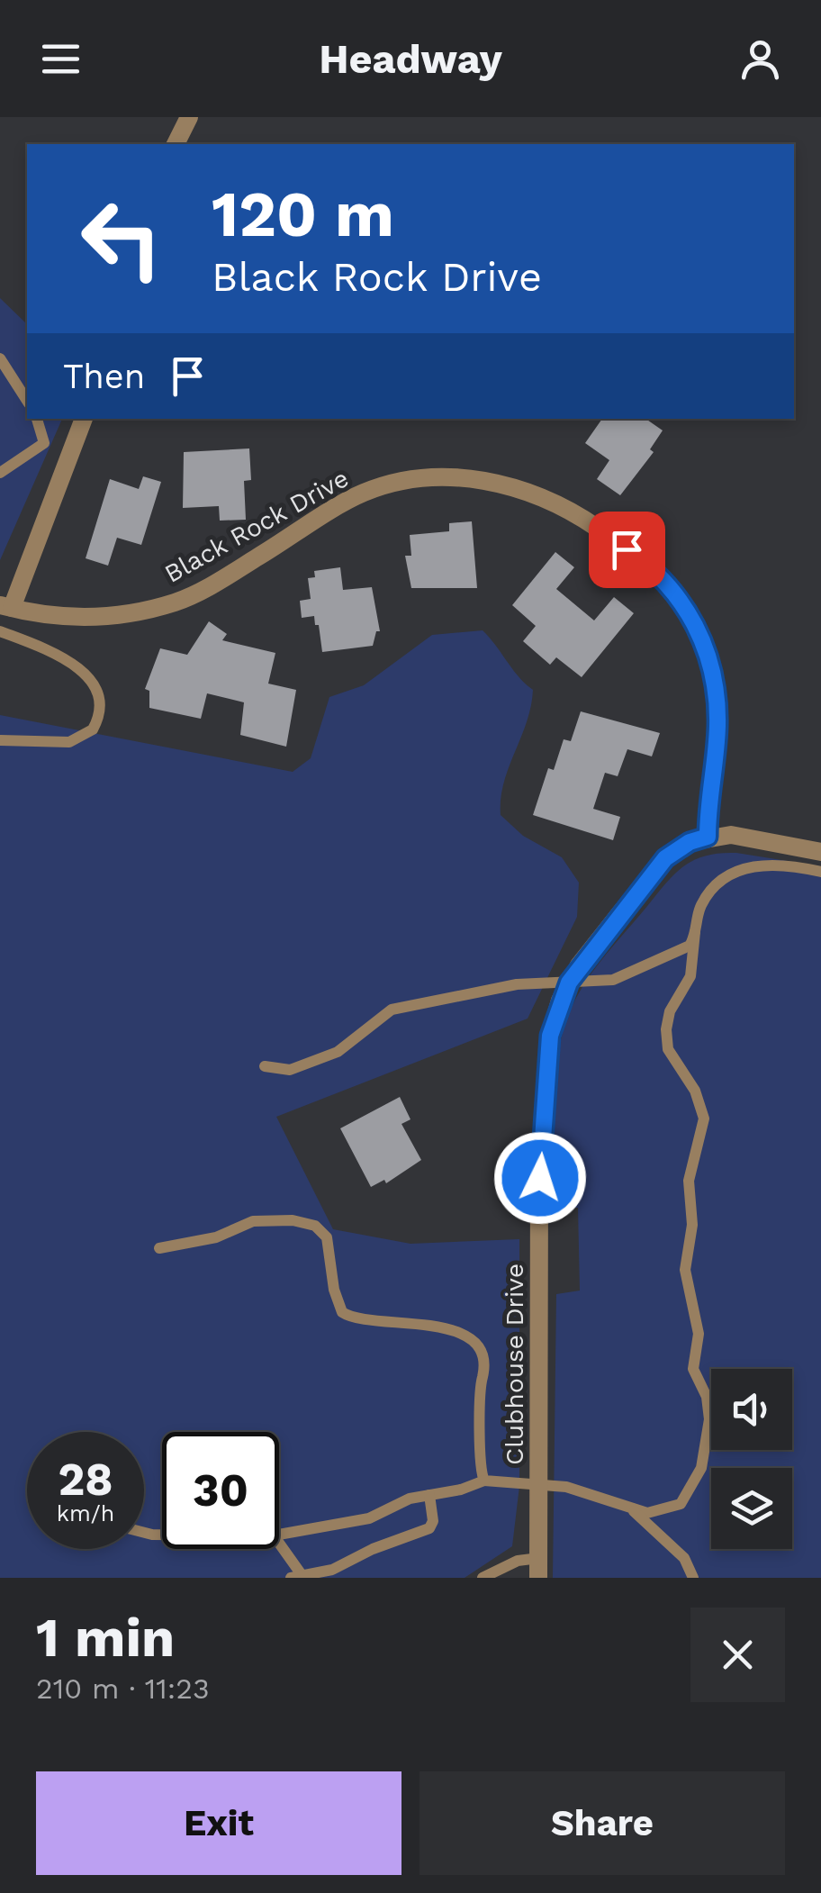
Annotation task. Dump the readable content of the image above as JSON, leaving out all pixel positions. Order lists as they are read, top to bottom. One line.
{"streets":{"street":["Black Rock Drive","Clubhouse Drive"]},"crossings":[["Black Rock Drive","Clubhouse Drive"]],"page":{"header":"Headway","turn":["120 m","Black Rock Drive"],"then":"Then","speed":"28 km/h","limit":"30","heading":["1 min","210 m · 11:23"],"buttons":["Exit","Share"]}}
